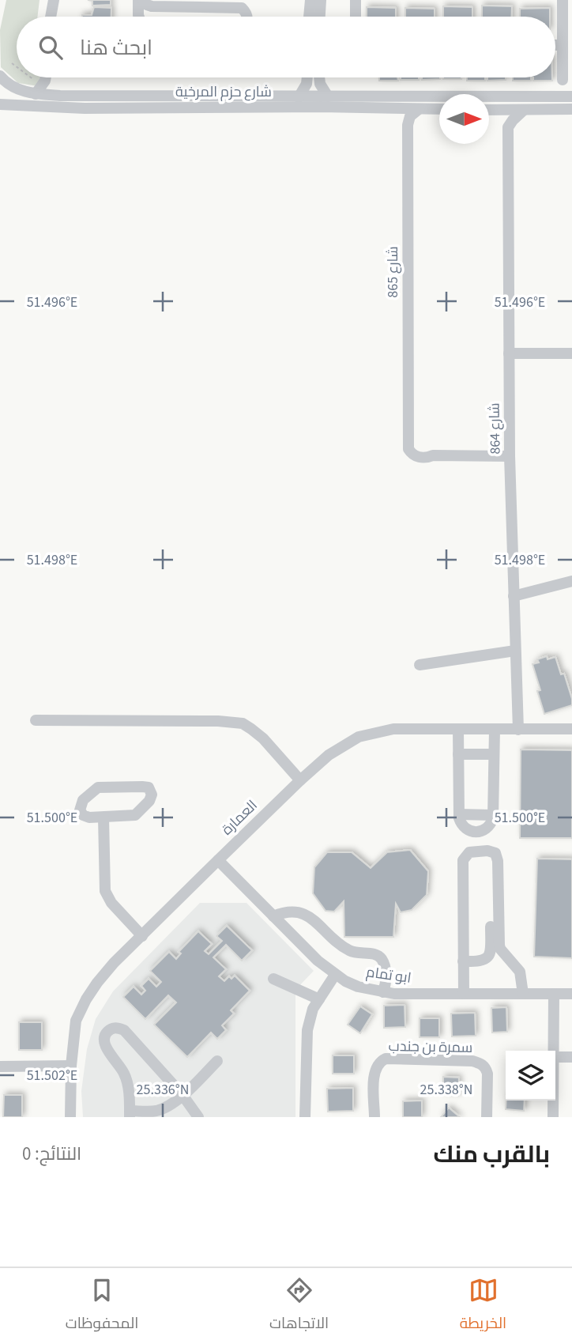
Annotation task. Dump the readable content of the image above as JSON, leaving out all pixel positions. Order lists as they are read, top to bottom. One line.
{"streets":{"street":["شارع حزم المرخية","شارع 865","شارع 864","العمارة","ابو تمام","سمرة بن جندب"]},"crossings":[["شارع 865","شارع 864"],["شارع 864","العمارة"],["العمارة","ابو تمام"]],"north":"right","page":{"search":"ابحث هنا","heading":["بالقرب منك","النتائج: 0"],"nav":["الخريطة","الاتجاهات","المحفوظات"]},"coordinates":["51.496°E","51.498°E","51.500°E","51.502°E","25.336°N","25.338°N"]}
